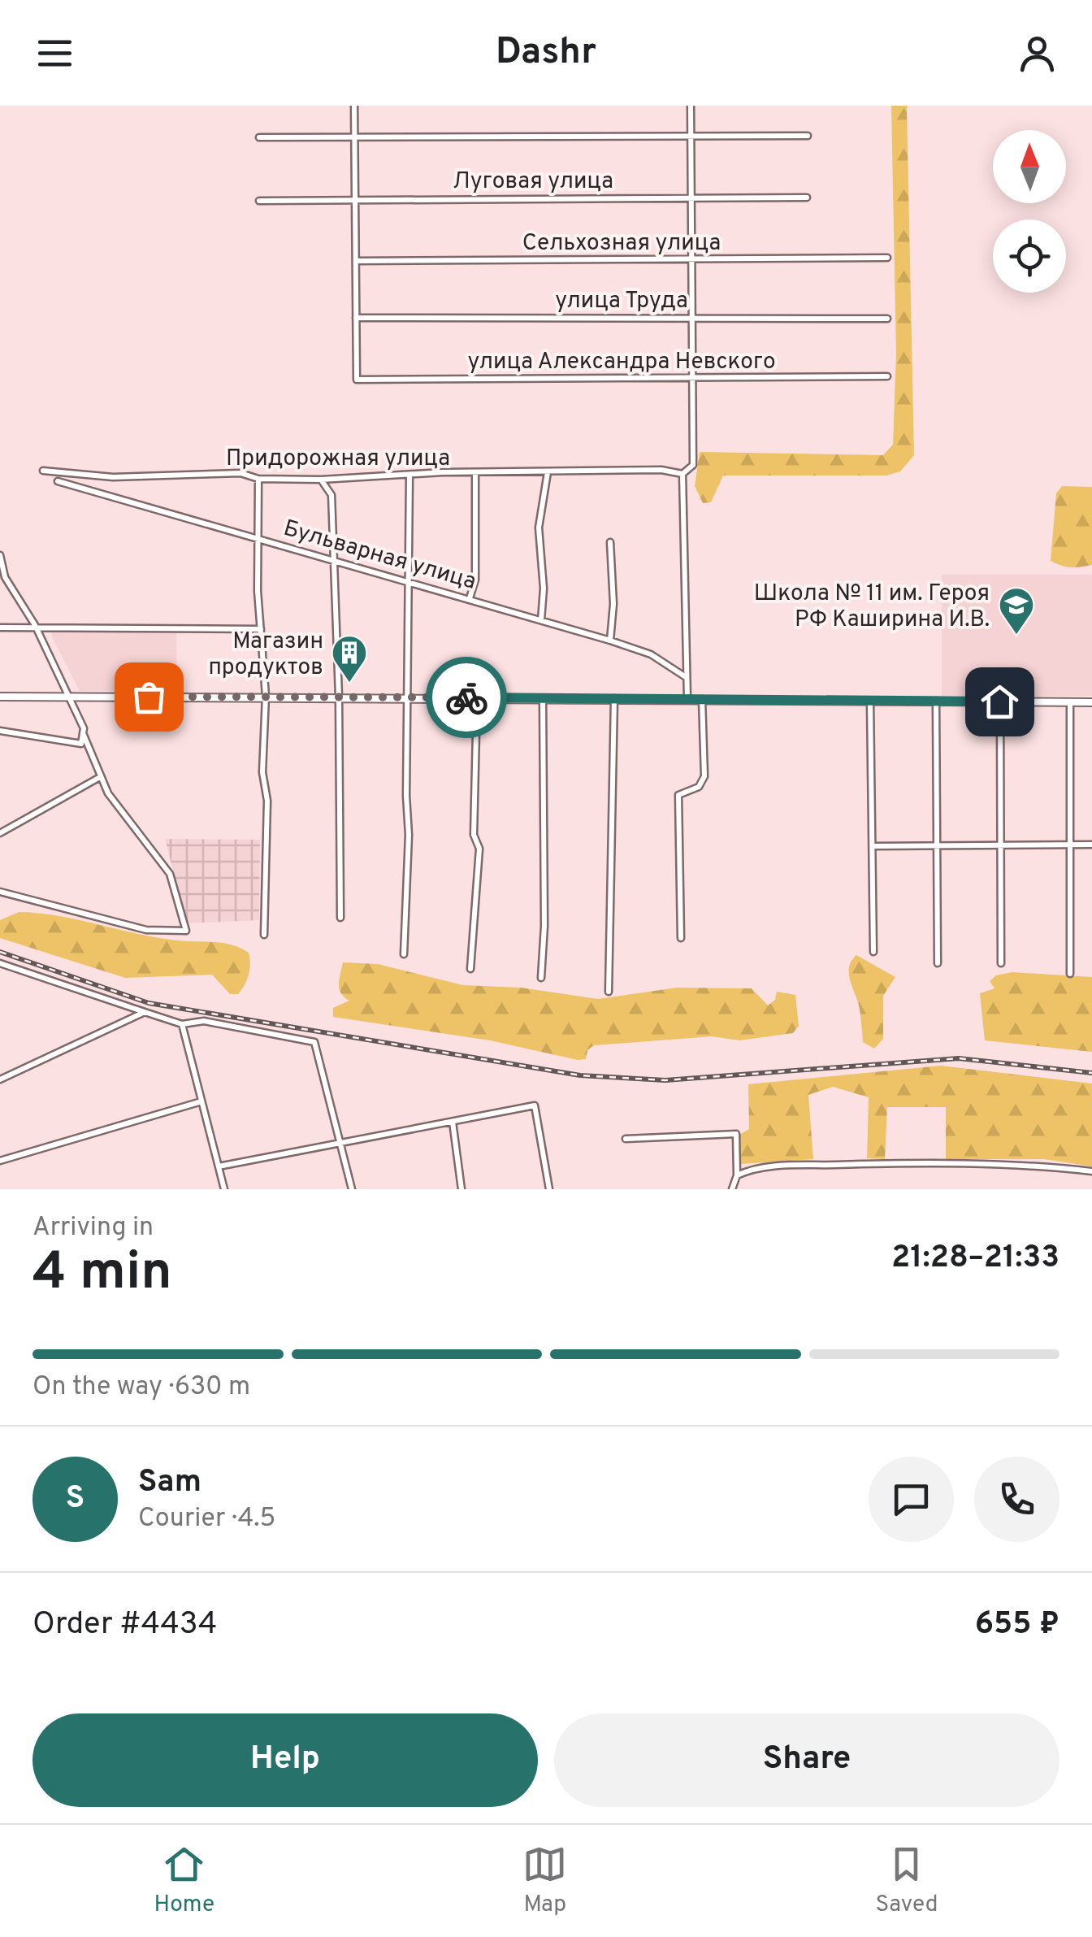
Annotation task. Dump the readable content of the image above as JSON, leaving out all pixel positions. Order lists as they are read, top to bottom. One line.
{"streets":{"street":["Луговая улица","Сельхозная улица","улица Труда","улица Александра Невского","Придорожная улица","Бульварная улица"]},"crossings":[["улица Труда","улица Александра Невского"]],"places":{"school or university":["Школа № 11 им. Героя РФ Каширина И.В."],"building":["Магазин продуктов"]},"north":"top","page":{"header":"Dashr","heading":["4 min","Arriving in","21:28–21:33"],"panel":["Sam","Courier · 4.5","Order #4434","655 ₽"],"bar":"On the way · 630 m","round":"S","buttons":["Help","Share"],"tabs":["Home","Map","Saved"]}}
